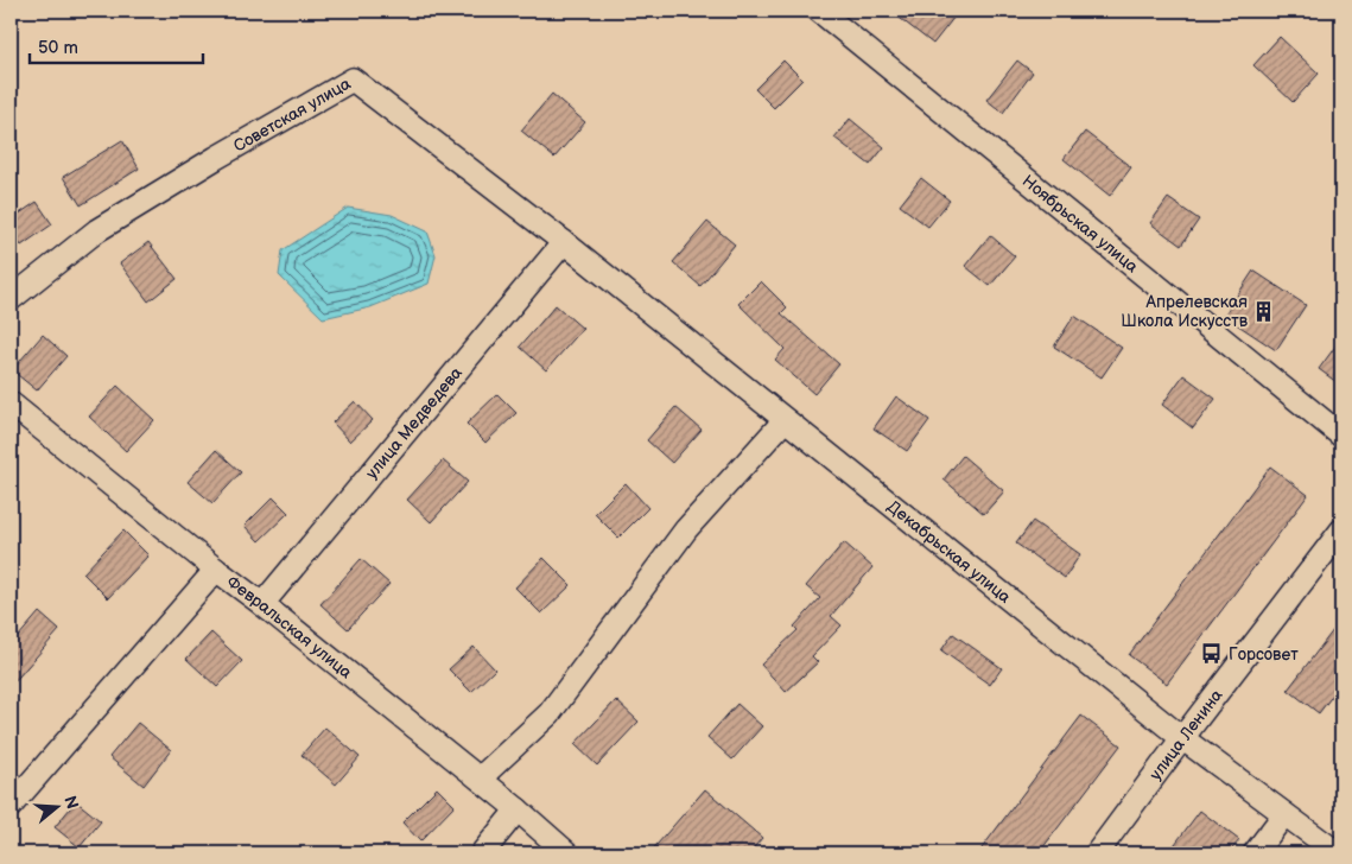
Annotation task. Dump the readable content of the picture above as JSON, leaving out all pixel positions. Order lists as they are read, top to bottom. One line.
{"streets":{"street":["Советская улица","Ноябрьская улица","улица Медведева","Декабрьская улица","Февральская улица","улица Ленина"]},"crossings":[["Советская улица","улица Медведева"],["Советская улица","Декабрьская улица"],["улица Медведева","Декабрьская улица"],["улица Медведева","Февральская улица"],["Декабрьская улица","улица Ленина"]],"places":{"building":["Апрелевская Школа Искусств"],"bus stop":["Горсовет"]},"scale_bar":"50 m","north":"right"}
